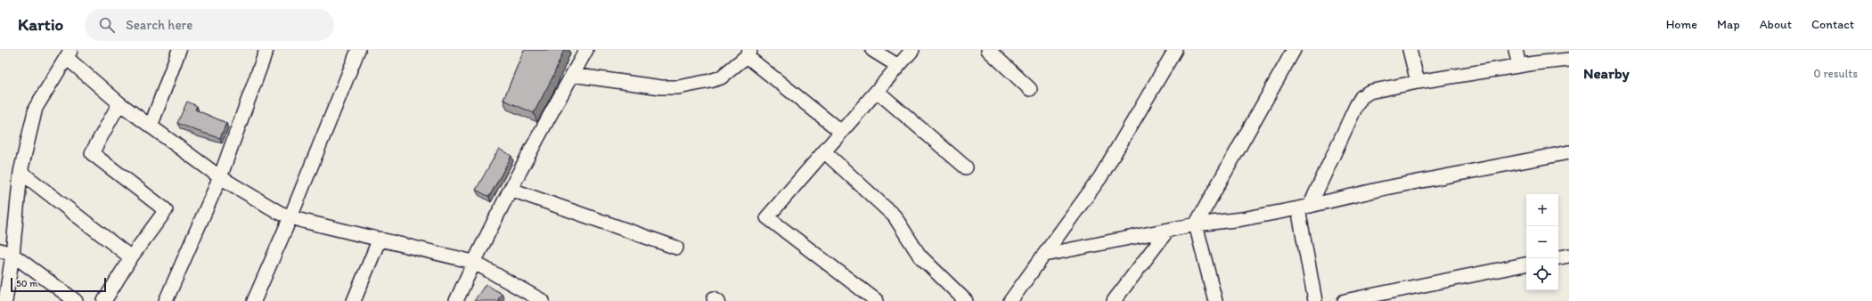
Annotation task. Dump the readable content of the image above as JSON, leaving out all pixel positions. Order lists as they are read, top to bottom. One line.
{"scale_bar":"50 m","page":{"header":"Kartio","search":"Search here","nav":["Home","Map","About","Contact"],"heading":["Nearby","0 results"],"map_buttons":["+","−"],"scale":"50 m"}}
